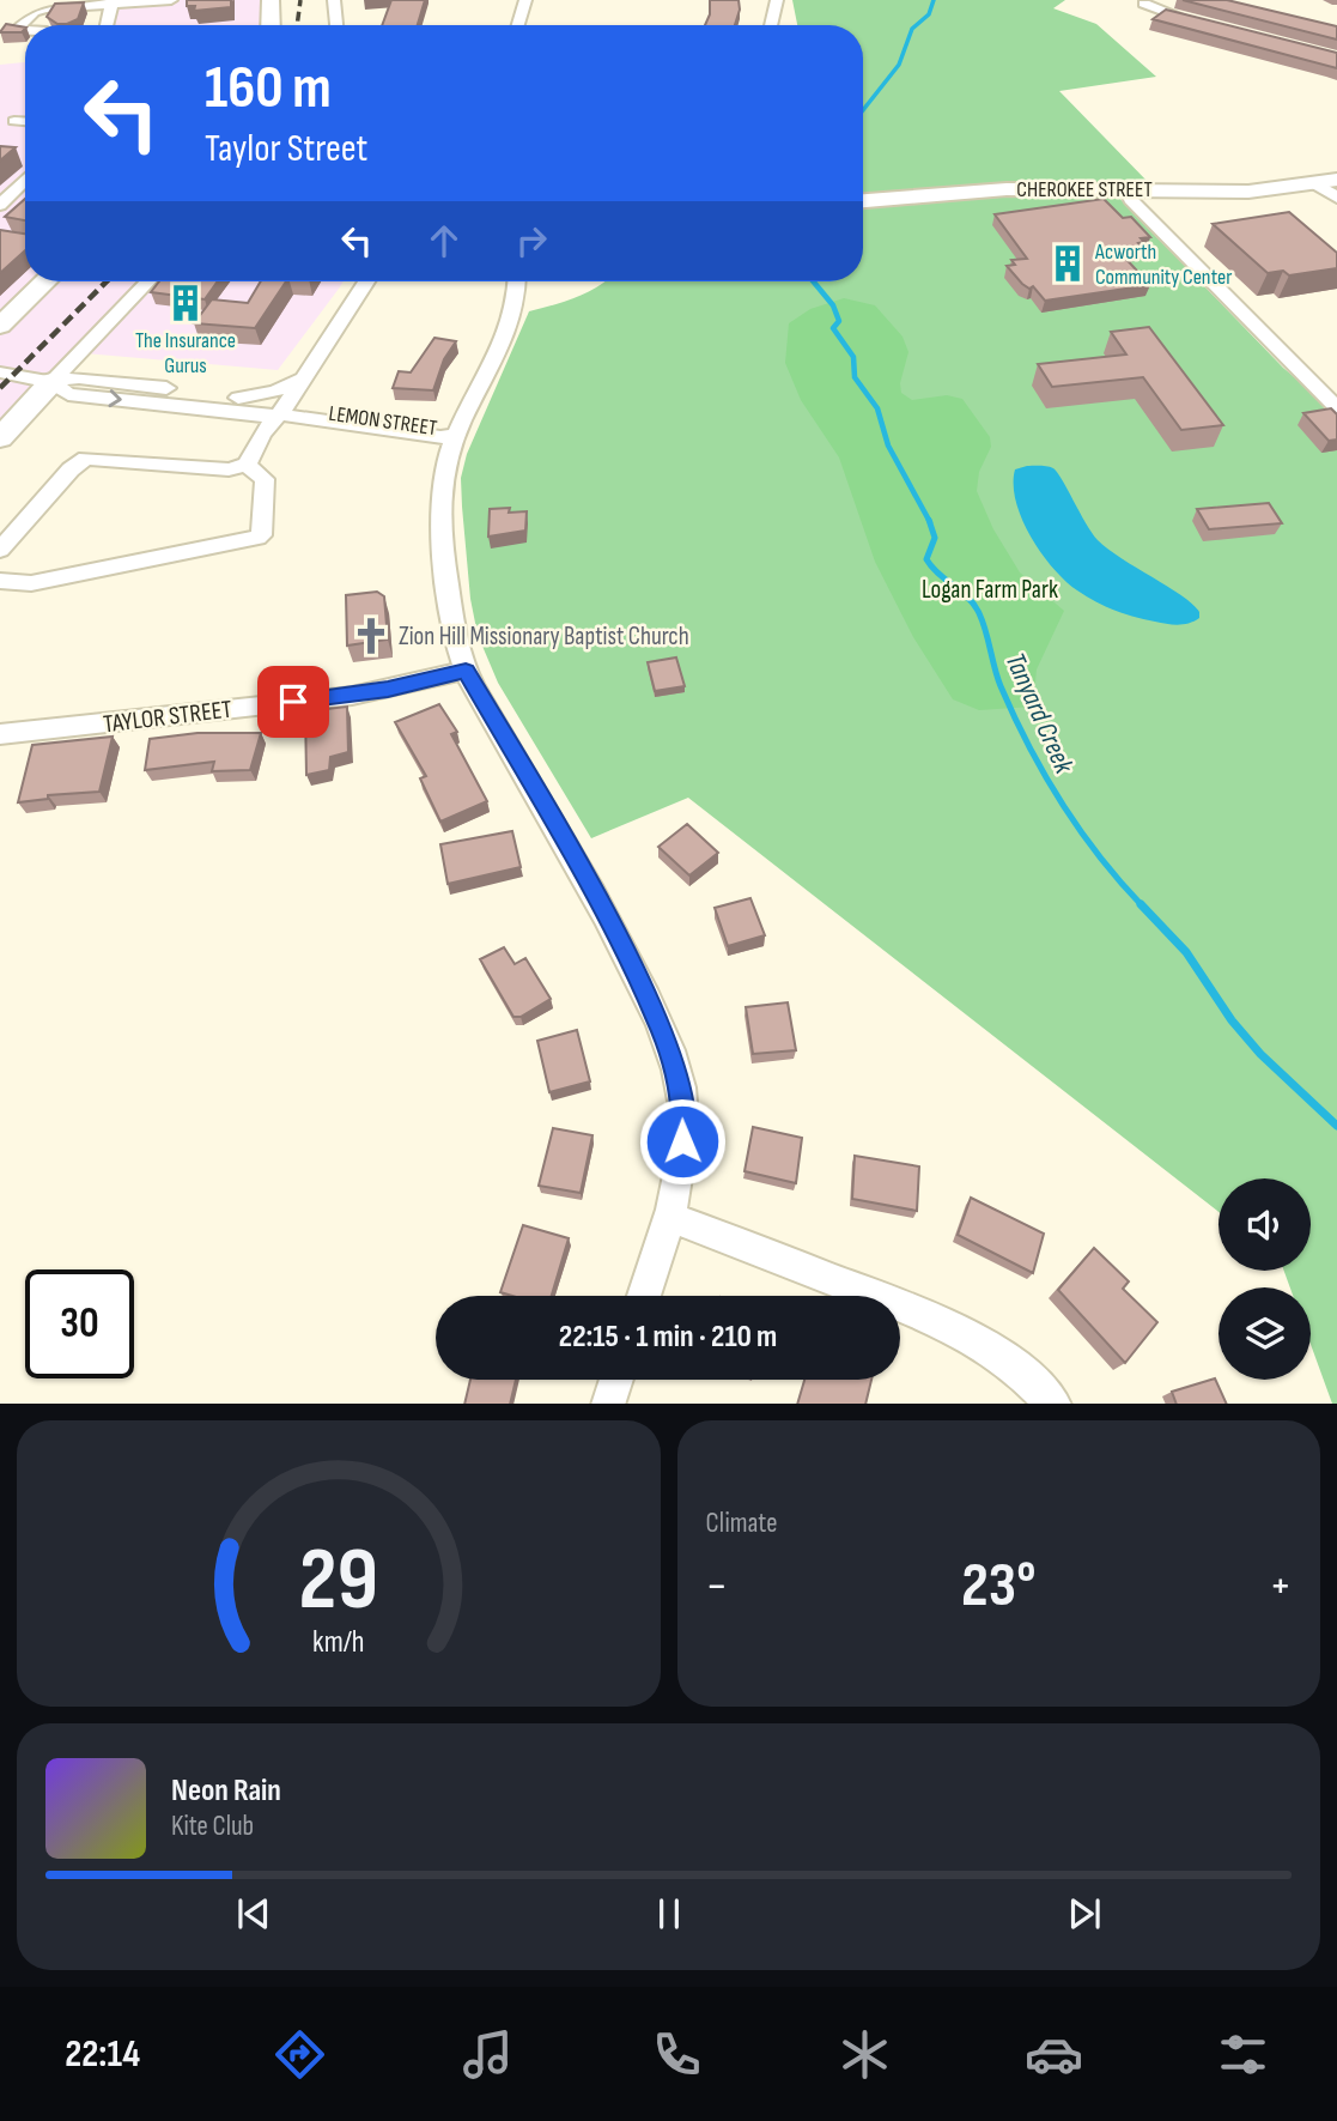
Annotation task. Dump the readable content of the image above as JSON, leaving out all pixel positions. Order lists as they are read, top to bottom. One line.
{"streets":{"street":["CHEROKEE STREET","LEMON STREET","TAYLOR STREET"]},"water":["Tanyard Creek"],"parks":["Logan Farm Park"],"places":{"building":["Acworth Community Center","The Insurance Gurus"],"church":["Zion Hill Missionary Baptist Church"]},"page":{"turn":["160 m","Taylor Street"],"limit":"30","trip":"22:15 · 1 min · 210 m","tile":"Climate","heat":["−","23°","+"],"song":["Neon Rain","Kite Club"],"tabs":"22:14","gauge":["29","km/h"]}}
